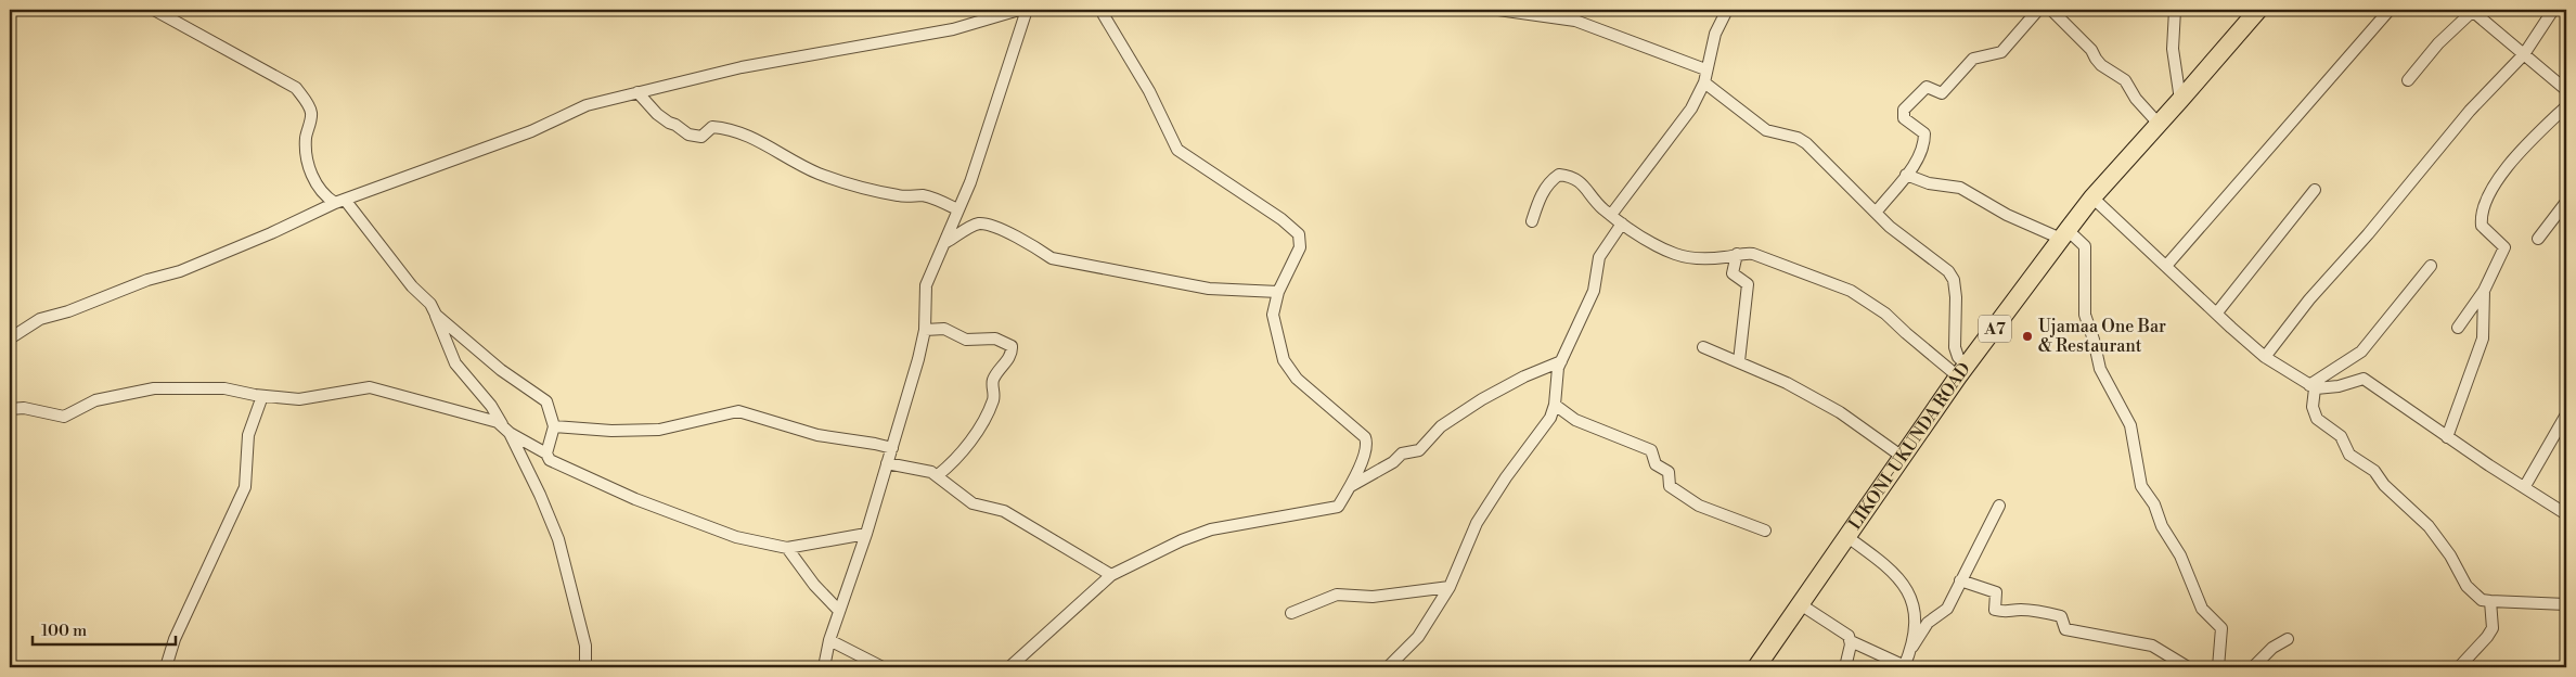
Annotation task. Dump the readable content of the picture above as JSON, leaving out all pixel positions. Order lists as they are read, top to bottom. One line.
{"streets":{"highway":["A7","LIKONI-UKUNDA ROAD"]},"places":["Ujamaa One Bar & Restaurant"],"scale_bar":"100 m"}
